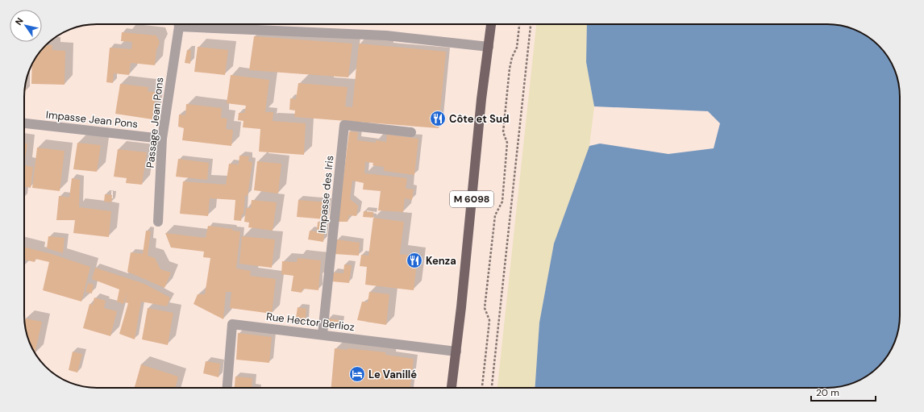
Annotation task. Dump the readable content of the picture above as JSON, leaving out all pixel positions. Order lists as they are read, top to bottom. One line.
{"streets":{"main road":["M 6098"],"street":["Impasse Jean Pons","Passage Jean Pons","Impasse des Iris","Rue Hector Berlioz"]},"crossings":[["Impasse Jean Pons","Passage Jean Pons"],["Passage Jean Pons","M 6098"],["Impasse des Iris","Rue Hector Berlioz"],["M 6098","Rue Hector Berlioz"]],"places":{"restaurant":["Côte et Sud","Kenza"],"hotel":["Le Vanillé"]},"scale_bar":"20 m","north":"top left"}
